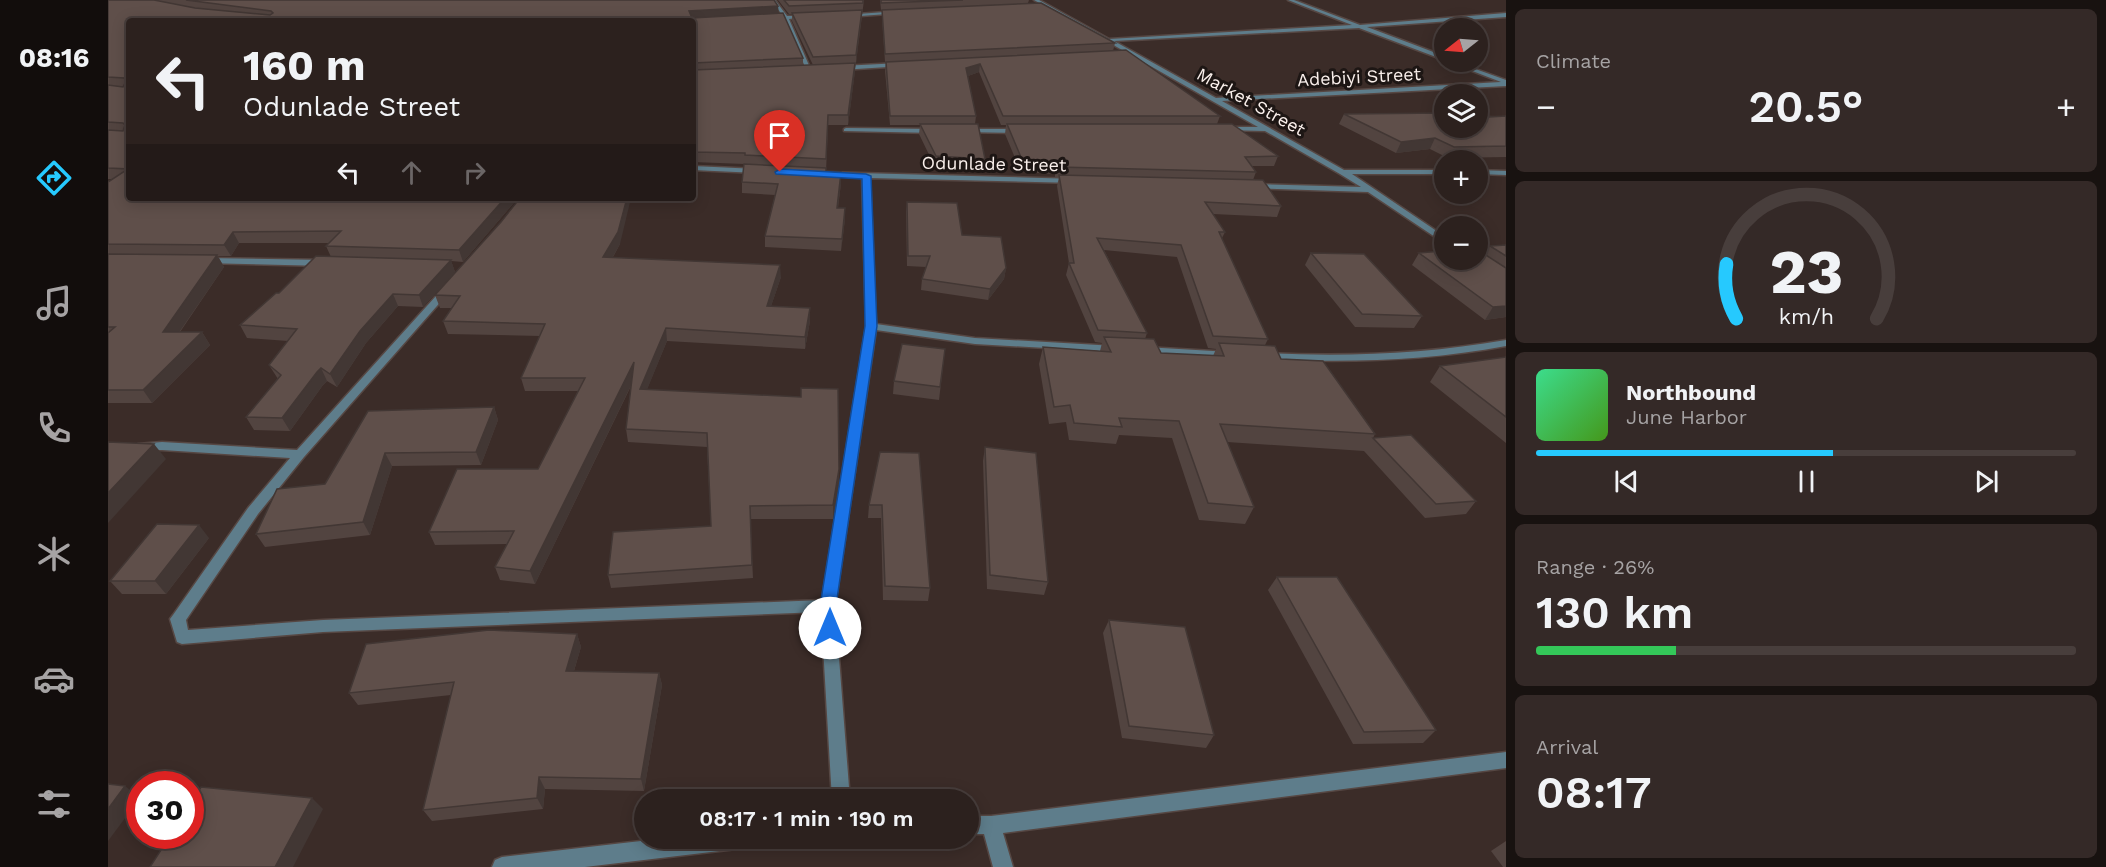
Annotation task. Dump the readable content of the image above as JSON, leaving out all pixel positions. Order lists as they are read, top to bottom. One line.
{"streets":{"street":["Adebiyi Street","Market Street","Odunlade Street"]},"crossings":[["Adebiyi Street","Market Street"]],"north":"left","page":{"tabs":"08:16","tile":["Climate",["Range · 26%","130 km"],["Arrival","08:17"]],"map_buttons":["+","−"],"turn":["160 m","Odunlade Street"],"heat":["−","20.5°","+"],"song":["Northbound","June Harbor"],"limit":"30","trip":"08:17 · 1 min · 190 m","gauge":["23","km/h"]}}
